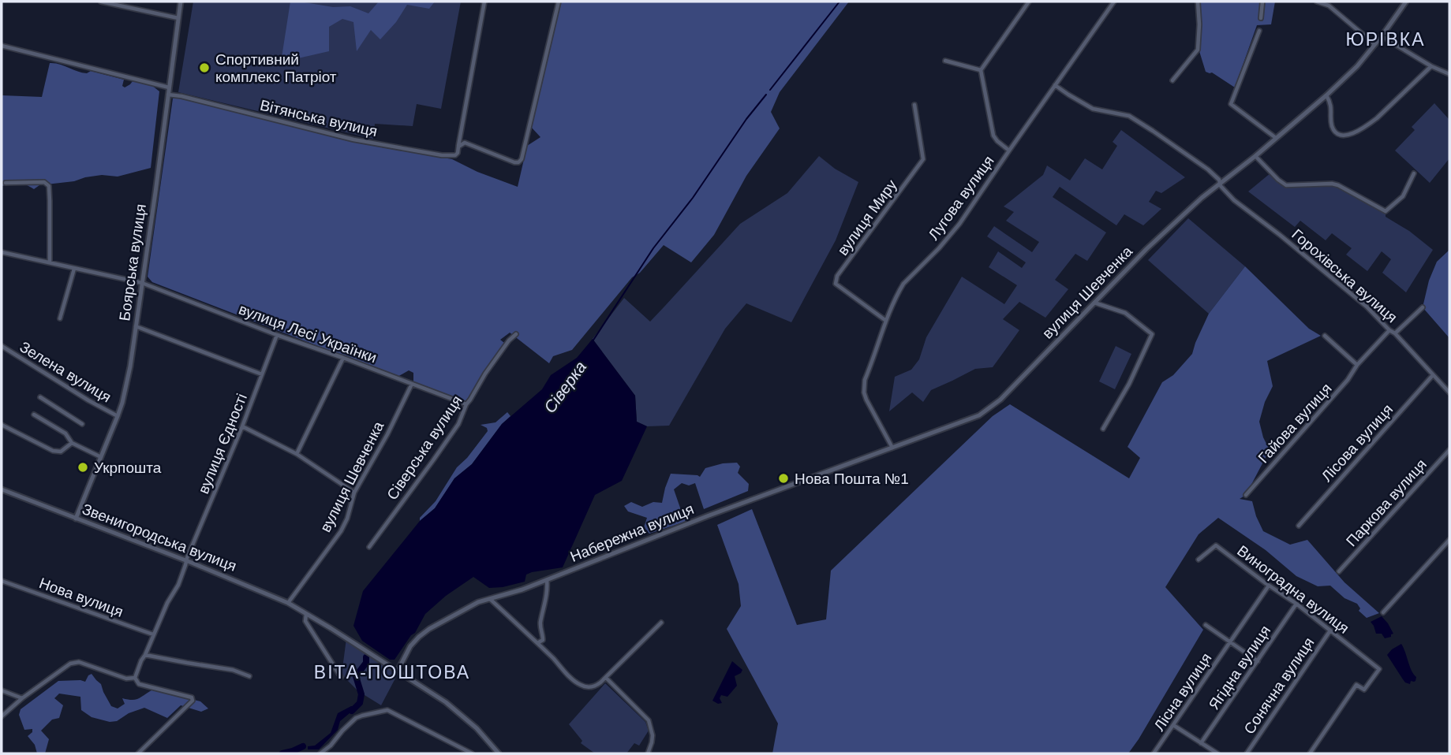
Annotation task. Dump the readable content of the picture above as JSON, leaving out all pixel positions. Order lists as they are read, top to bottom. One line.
{"streets":{"street":["Вітянська вулиця","Лугова вулиця","вулиця Миру","Боярська вулиця","Горохівська вулиця","вулиця Шевченка","вулиця Лесі Українки","Зелена вулиця","Гайова вулиця","Лісова вулиця","вулиця Єдності","Сіверська вулиця","Паркова вулиця","Набережна вулиця","Звенигородська вулиця","Виноградна вулиця","Нова вулиця","Ягідна вулиця","Сонячна вулиця","Лісна вулиця"]},"crossings":[["Вітянська вулиця","Боярська вулиця"],["Лугова вулиця","вулиця Миру"],["Лугова вулиця","Горохівська вулиця"],["Лугова вулиця","вулиця Шевченка"],["Боярська вулиця","вулиця Лесі Українки"],["Боярська вулиця","Зелена вулиця"],["Боярська вулиця","Звенигородська вулиця"],["Горохівська вулиця","вулиця Шевченка"],["Горохівська вулиця","Гайова вулиця"],["Горохівська вулиця","Лісова вулиця"],["вулиця Шевченка","вулиця Лесі Українки"],["вулиця Шевченка","Набережна вулиця"],["вулиця Шевченка","Звенигородська вулиця"],["вулиця Лесі Українки","вулиця Єдності"],["вулиця Лесі Українки","Сіверська вулиця"],["вулиця Єдності","Звенигородська вулиця"],["Набережна вулиця","Звенигородська вулиця"],["Виноградна вулиця","Ягідна вулиця"],["Виноградна вулиця","Сонячна вулиця"],["Виноградна вулиця","Лісна вулиця"]],"districts":["ЮРІВКА","ВІТА-ПОШТОВА"],"water":["Сіверка"],"places":["Спортивний комплекс Патріот","Укрпошта","Нова Пошта №1"]}
